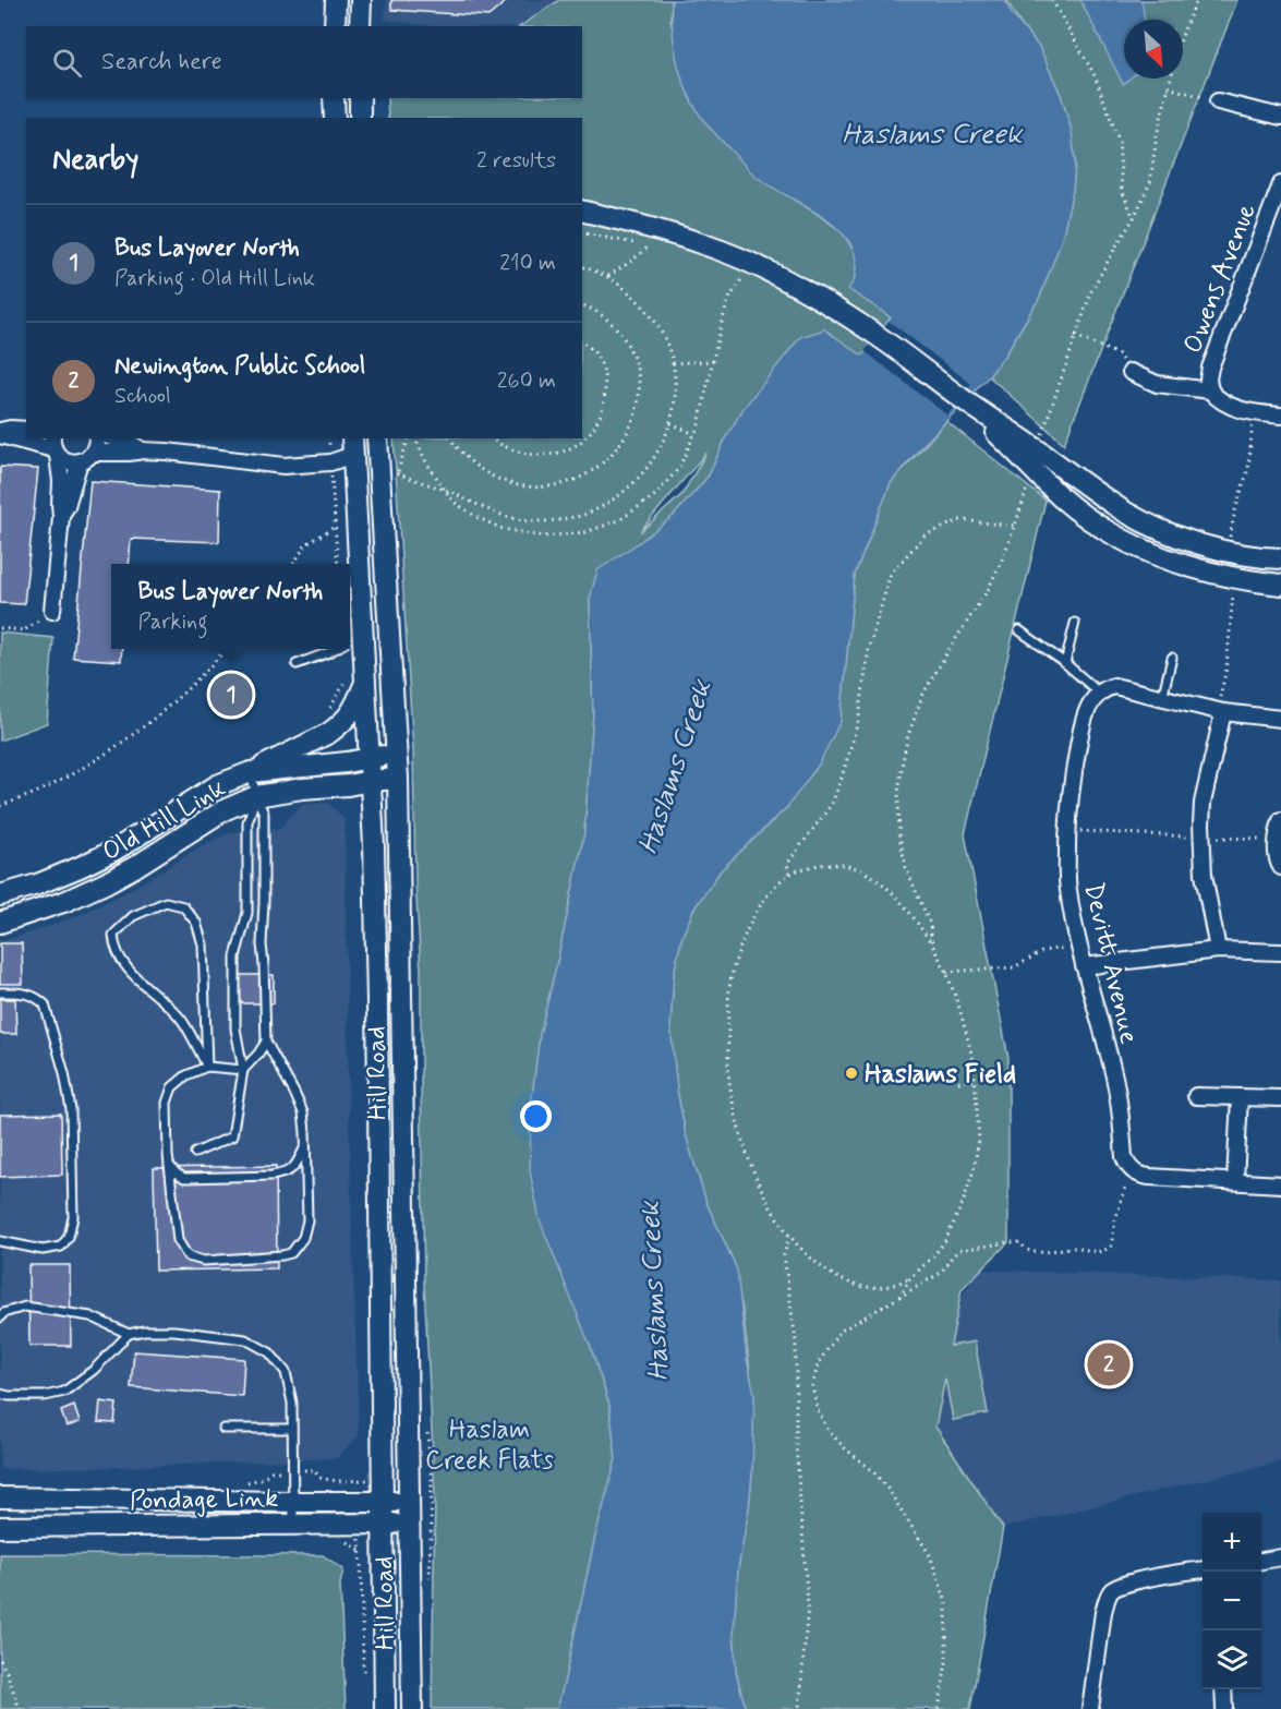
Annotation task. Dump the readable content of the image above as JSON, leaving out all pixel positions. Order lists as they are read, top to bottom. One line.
{"streets":{"main road":["Old Hill Link","Hill Road","Pondage Link"],"street":["Owens Avenue","Devitt Avenue"]},"crossings":[["Old Hill Link","Hill Road"],["Hill Road","Pondage Link"]],"water":["Haslams Creek"],"parks":["Haslam Creek Flats"],"places":["Haslams Field"],"north":"bottom right","page":{"search":"Search here","heading":["Nearby","2 results"],"list":[{"mark":"1","name":"Bus Layover North","note":"Parking · Old Hill Link","value":"210 m"},{"mark":"2","name":"Newington Public School","note":"School","value":"260 m"}],"popup":["Bus Layover North","Parking"],"pins":["1","2"],"map_buttons":["+","−"]}}
